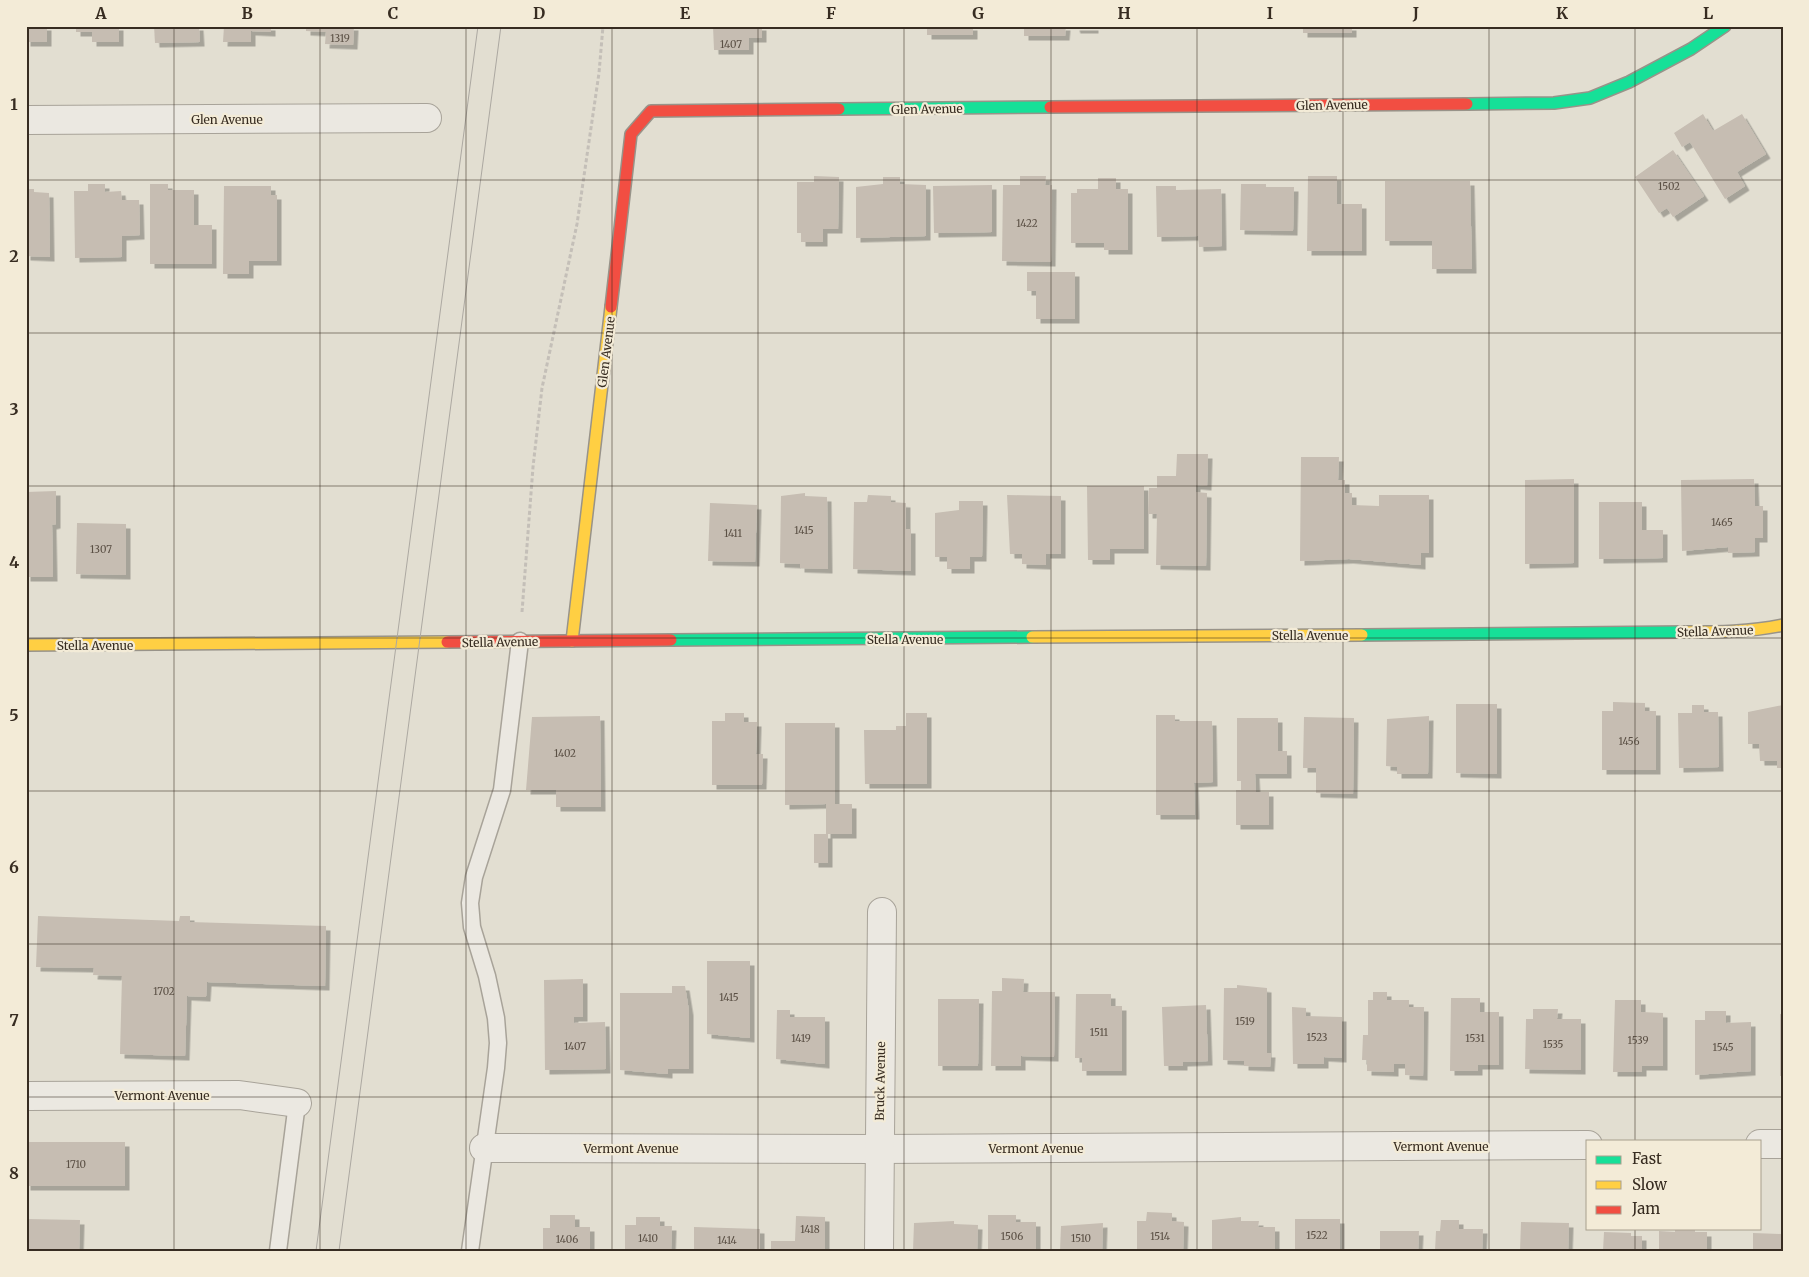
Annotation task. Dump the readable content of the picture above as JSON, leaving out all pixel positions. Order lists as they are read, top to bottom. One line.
{"streets":{"street":["Glen Avenue","Stella Avenue","Bruck Avenue","Vermont Avenue"]},"crossings":[["Glen Avenue","Stella Avenue"],["Bruck Avenue","Vermont Avenue"]],"house_numbers":["1319","1407","1502","1422","1465","1415","1411","1307","1456","1402","1702","1415","1519","1511","1523","1419","1531","1539","1535","1407","1545","1710","1418","1522","1506","1514","1410","1510","1406","1414"],"legend":["Fast","Slow","Jam"],"grid":{"columns":["A","B","C","D","E","F","G","H","I","J","K","L"],"rows":["1","2","3","4","5","6","7","8"]}}
